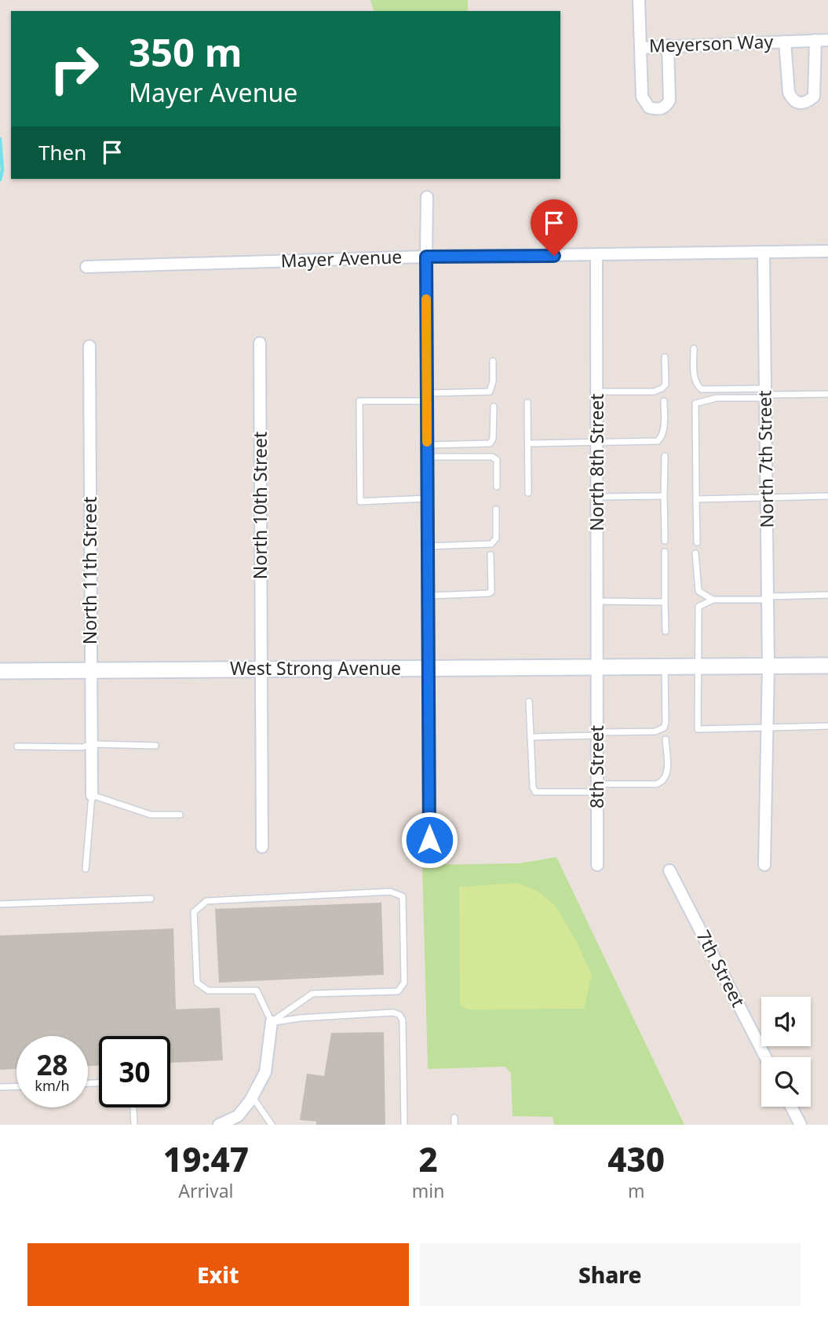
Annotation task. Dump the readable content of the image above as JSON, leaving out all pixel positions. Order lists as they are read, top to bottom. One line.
{"streets":{"street":["Meyerson Way","Mayer Avenue","North 7th Street","North 8th Street","North 10th Street","North 11th Street","West Strong Avenue","8th Street","7th Street"]},"crossings":[["Mayer Avenue","North 7th Street"],["Mayer Avenue","North 8th Street"],["North 7th Street","West Strong Avenue"],["North 8th Street","West Strong Avenue"],["North 8th Street","8th Street"],["North 10th Street","West Strong Avenue"],["North 11th Street","West Strong Avenue"],["West Strong Avenue","8th Street"]],"page":{"turn":["350 m","Mayer Avenue"],"then":"Then","speed":"28 km/h","limit":"30","eta":["19:47","Arrival","2","min","430","m"],"buttons":["Exit","Share"]}}
